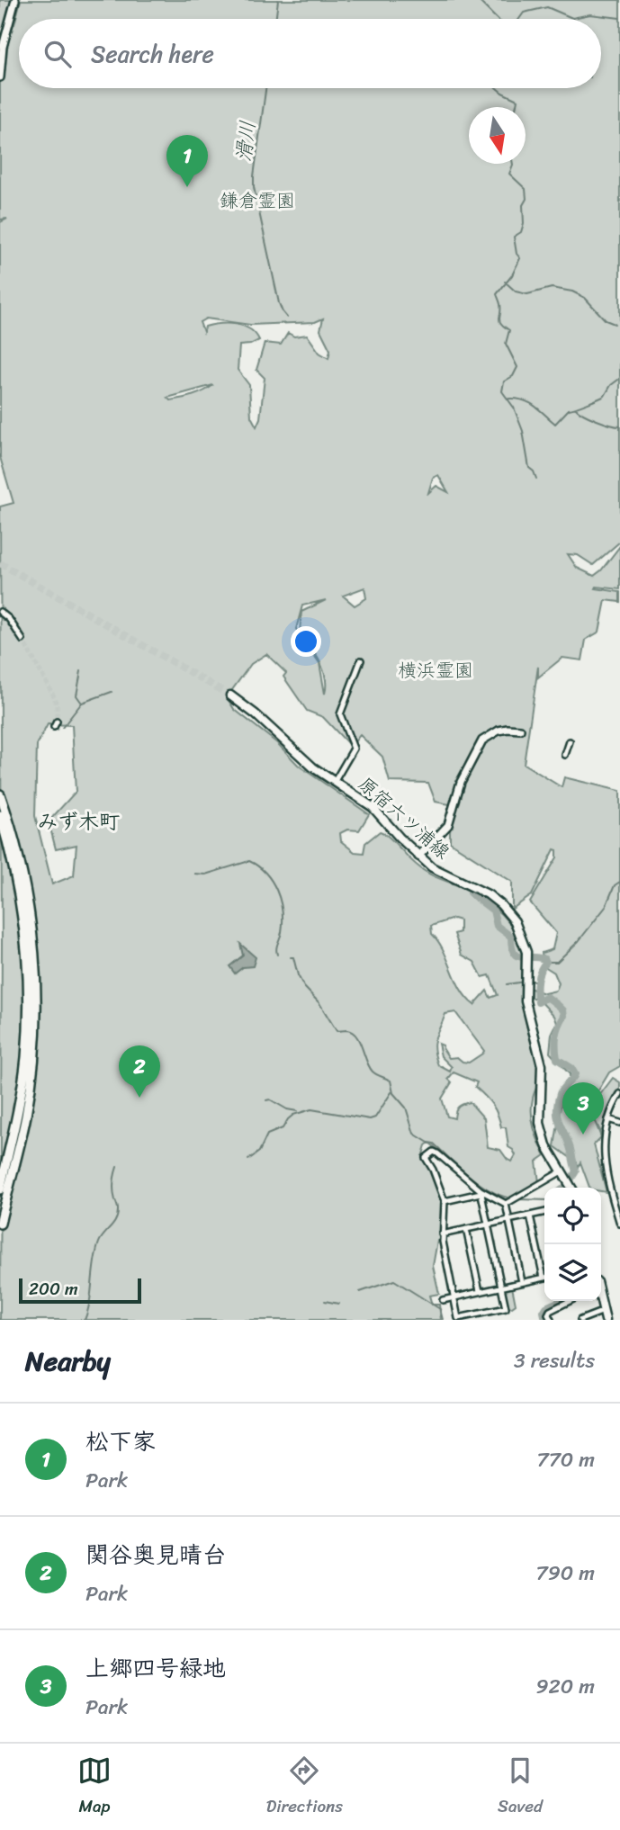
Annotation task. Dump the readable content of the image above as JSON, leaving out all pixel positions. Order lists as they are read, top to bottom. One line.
{"streets":{"main road":["原宿六ツ浦線"]},"districts":["みず木町"],"water":["滑川"],"parks":["鎌倉霊園","横浜霊園"],"scale_bar":"200 m","north":"bottom","page":{"search":"Search here","pins":["1","2","3"],"scale":"200 m","heading":["Nearby","3 results"],"list":[{"mark":"1","name":"松下家","note":"Park","value":"770 m"},{"mark":"2","name":"関谷奥見晴台","note":"Park","value":"790 m"},{"mark":"3","name":"上郷四号緑地","note":"Park","value":"920 m"}],"nav":["Map","Directions","Saved"]}}
